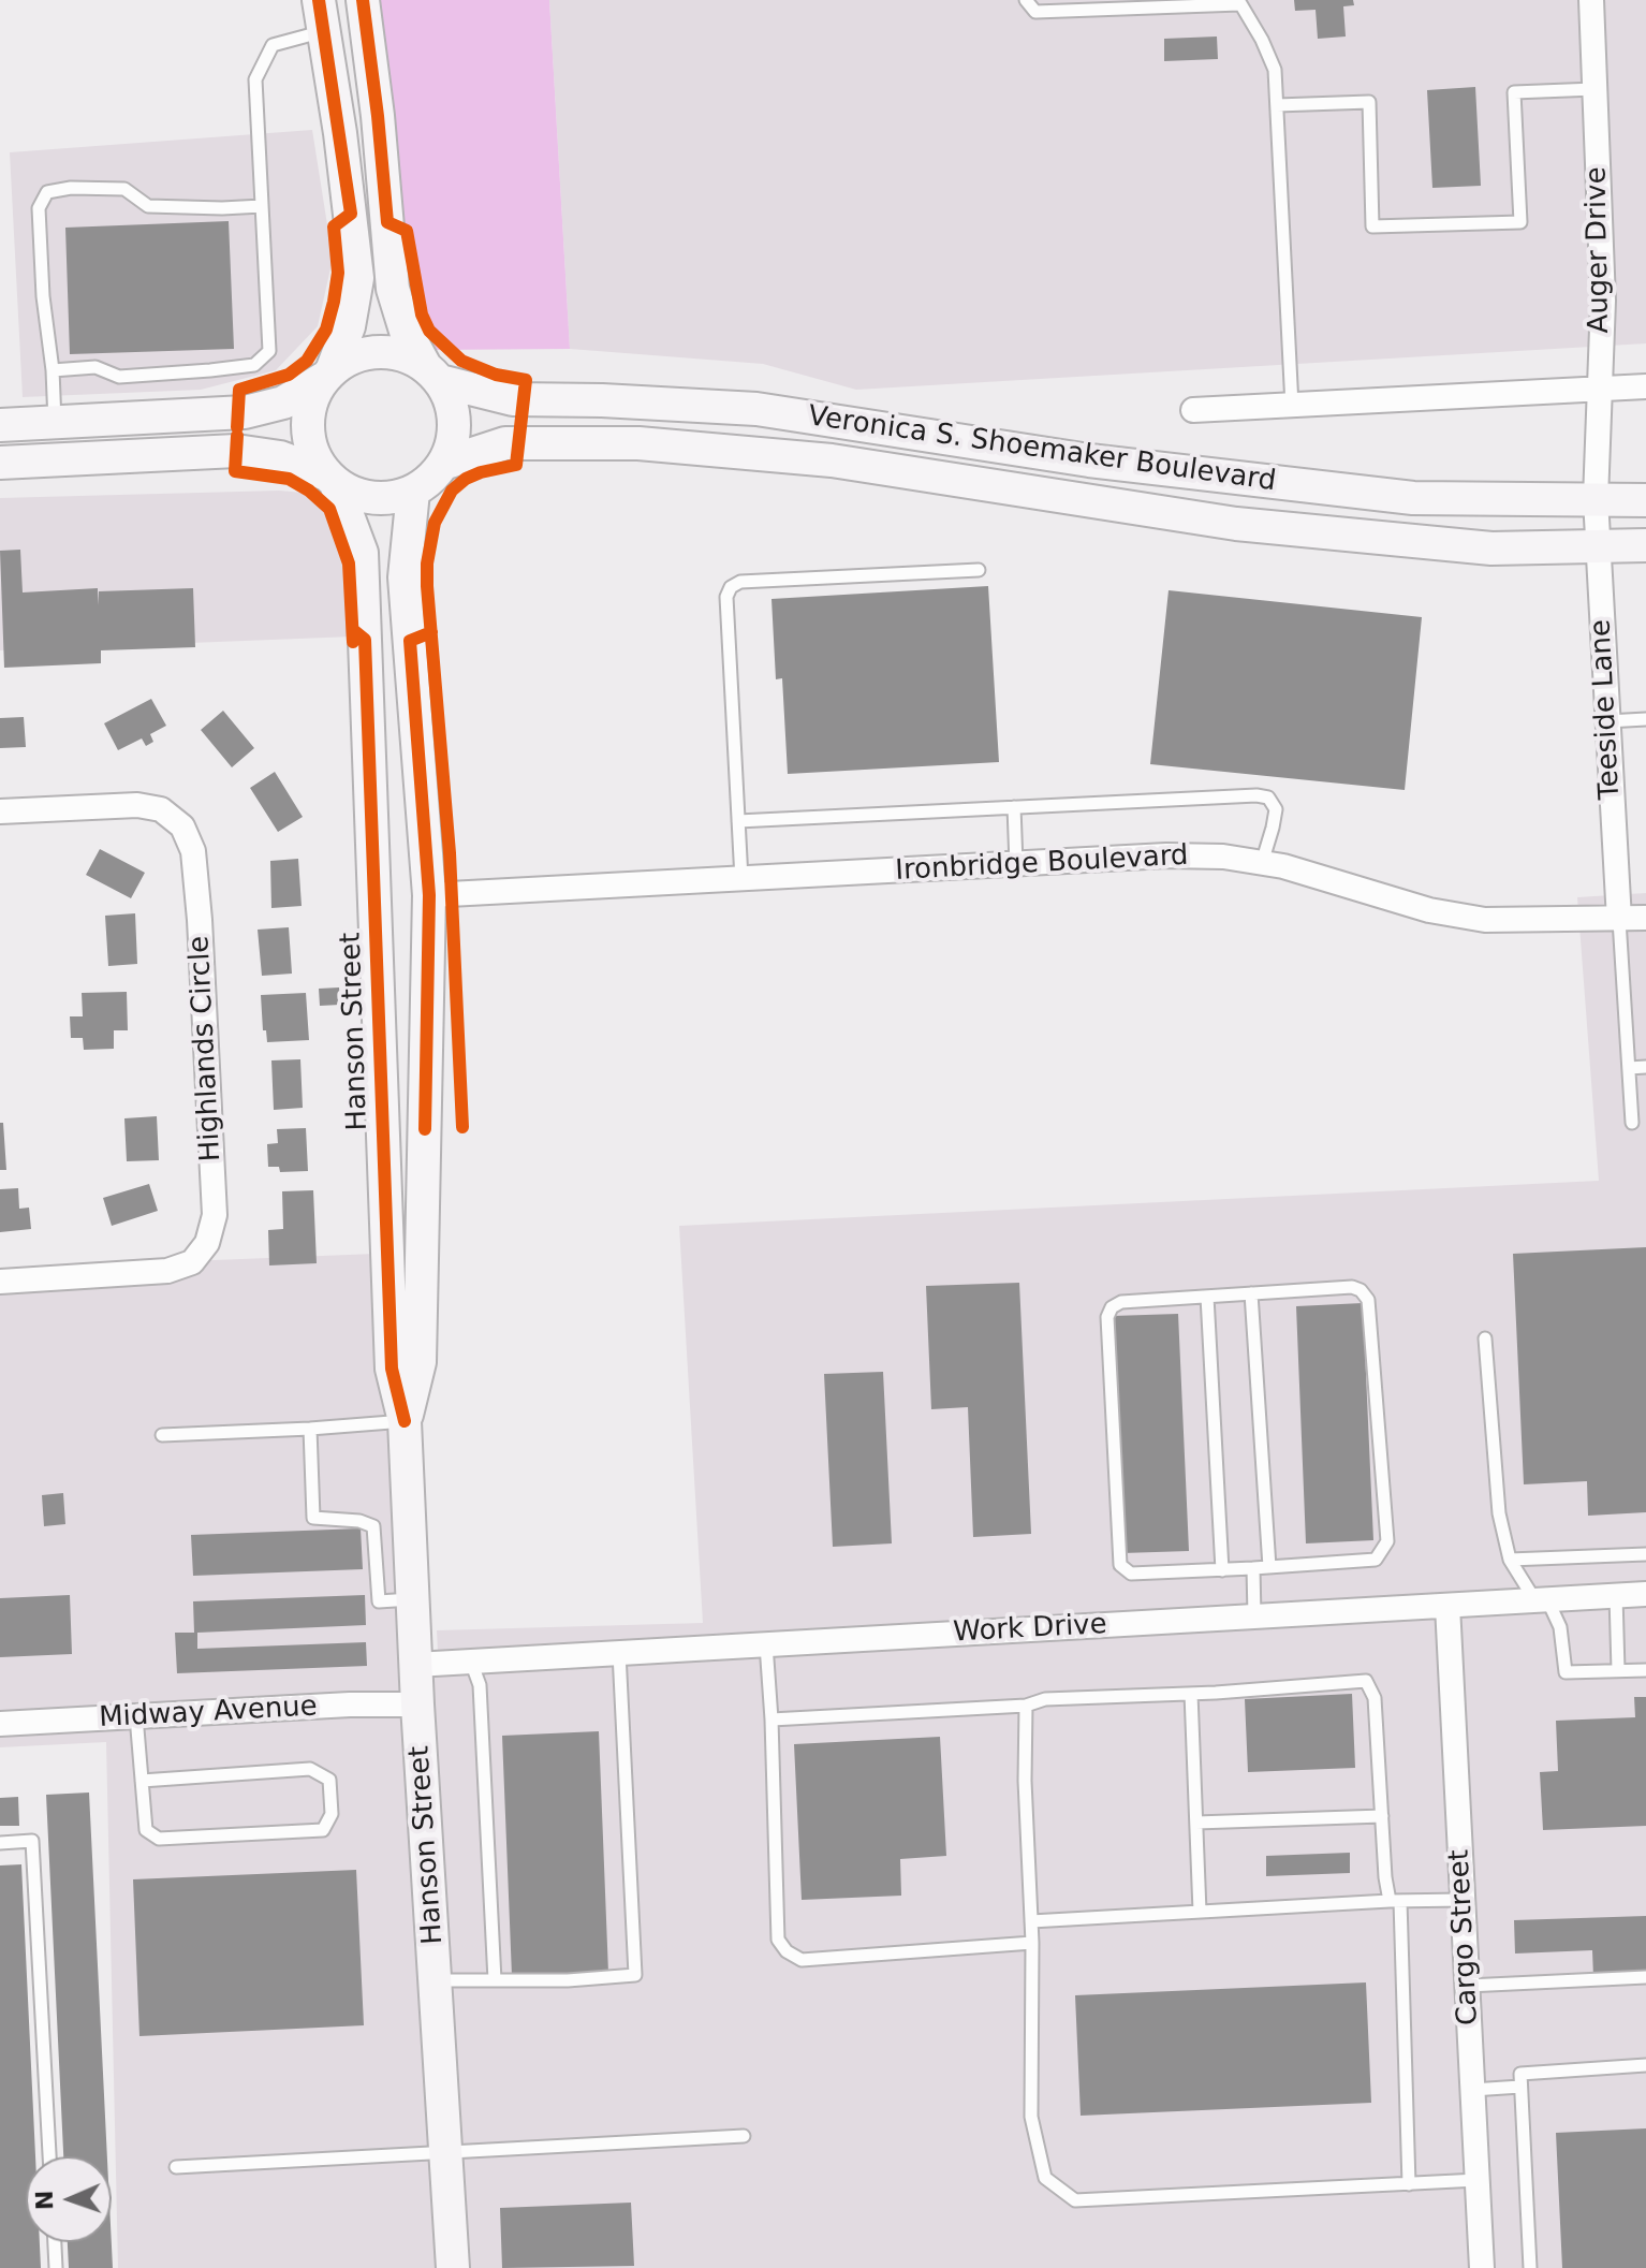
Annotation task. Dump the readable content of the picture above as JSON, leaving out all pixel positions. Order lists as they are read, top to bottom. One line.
{"streets":{"street":["Auger Drive","Veronica S. Shoemaker Boulevard","Teeside Lane","Ironbridge Boulevard","Hanson Street","Highlands Circle","Work Drive","Midway Avenue","Cargo Street"]},"crossings":[["Auger Drive","Veronica S. Shoemaker Boulevard"],["Auger Drive","Teeside Lane"],["Veronica S. Shoemaker Boulevard","Teeside Lane"],["Veronica S. Shoemaker Boulevard","Hanson Street"],["Teeside Lane","Ironbridge Boulevard"],["Ironbridge Boulevard","Hanson Street"],["Hanson Street","Work Drive"],["Hanson Street","Midway Avenue"],["Work Drive","Cargo Street"]],"north":"left"}
